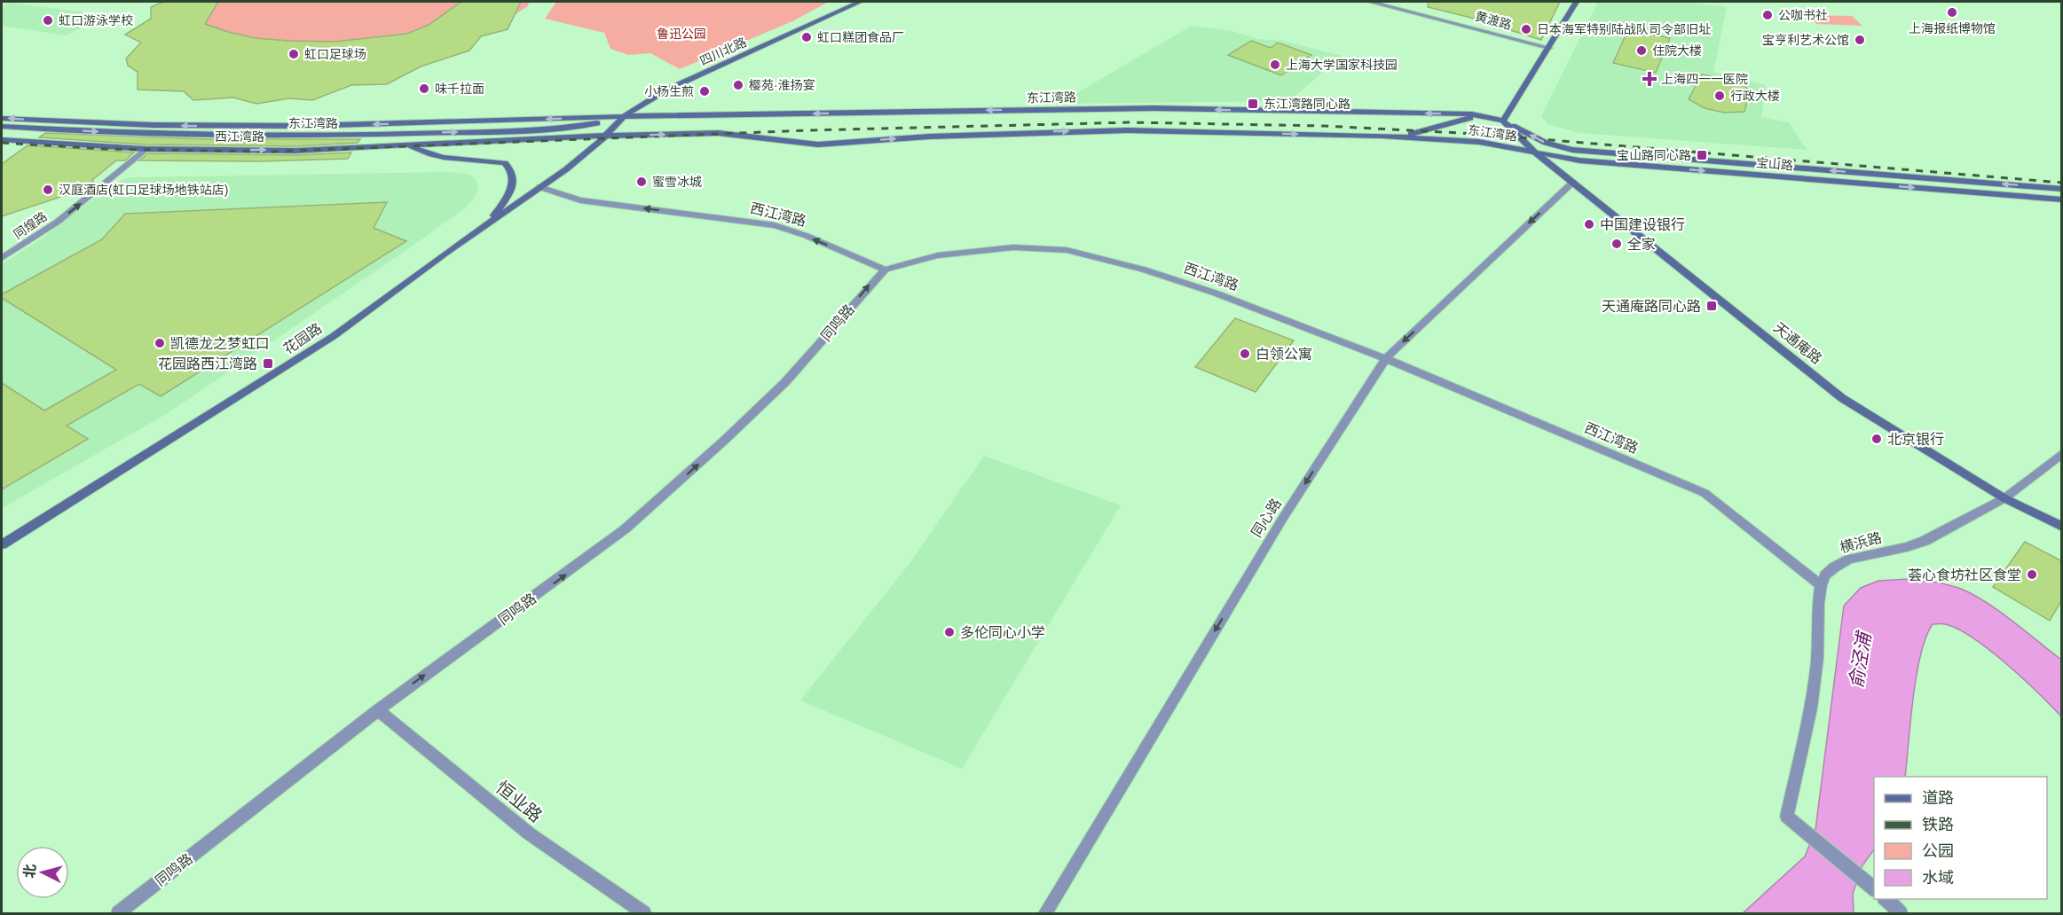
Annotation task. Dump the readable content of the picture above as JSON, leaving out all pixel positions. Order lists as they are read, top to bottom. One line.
{"streets":{"main road":["四川北路","东江湾路","西江湾路","宝山路","花园路","天通庵路"],"street":["黄渡路","同煌路","同鸣路","同心路","横浜路","恒业路"]},"crossings":[["黄渡路","东江湾路"],["四川北路","东江湾路"],["四川北路","西江湾路"],["四川北路","花园路"],["东江湾路","西江湾路"],["东江湾路","宝山路"],["东江湾路","花园路"],["东江湾路","天通庵路"],["西江湾路","同煌路"],["西江湾路","同鸣路"],["西江湾路","花园路"],["西江湾路","同心路"],["西江湾路","横浜路"],["宝山路","天通庵路"],["同鸣路","恒业路"],["天通庵路","同心路"],["天通庵路","横浜路"]],"one_way":["同煌路","同鸣路","同心路"],"water":["俞泾浦"],"parks":["鲁迅公园"],"places":{"other":["上海报纸博物馆","公咖书社","虹口游泳学校","日本海军特别陆战队司令部旧址","虹口糕团食品厂","宝亨利艺术公馆","住院大楼","虹口足球场","上海大学国家科技园","樱苑·淮扬宴","味千拉面","小杨生煎","行政大楼","蜜雪冰城","汉庭酒店(虹口足球场地铁站店)","中国建设银行","全家","凯德龙之梦虹口","白领公寓","北京银行","荟心食坊社区食堂","多伦同心小学"],"health":["上海四一一医院"],"transit":["东江湾路同心路","宝山路同心路","天通庵路同心路","花园路西江湾路"]},"legend":["道路","铁路","公园","水域"],"north":"left"}
